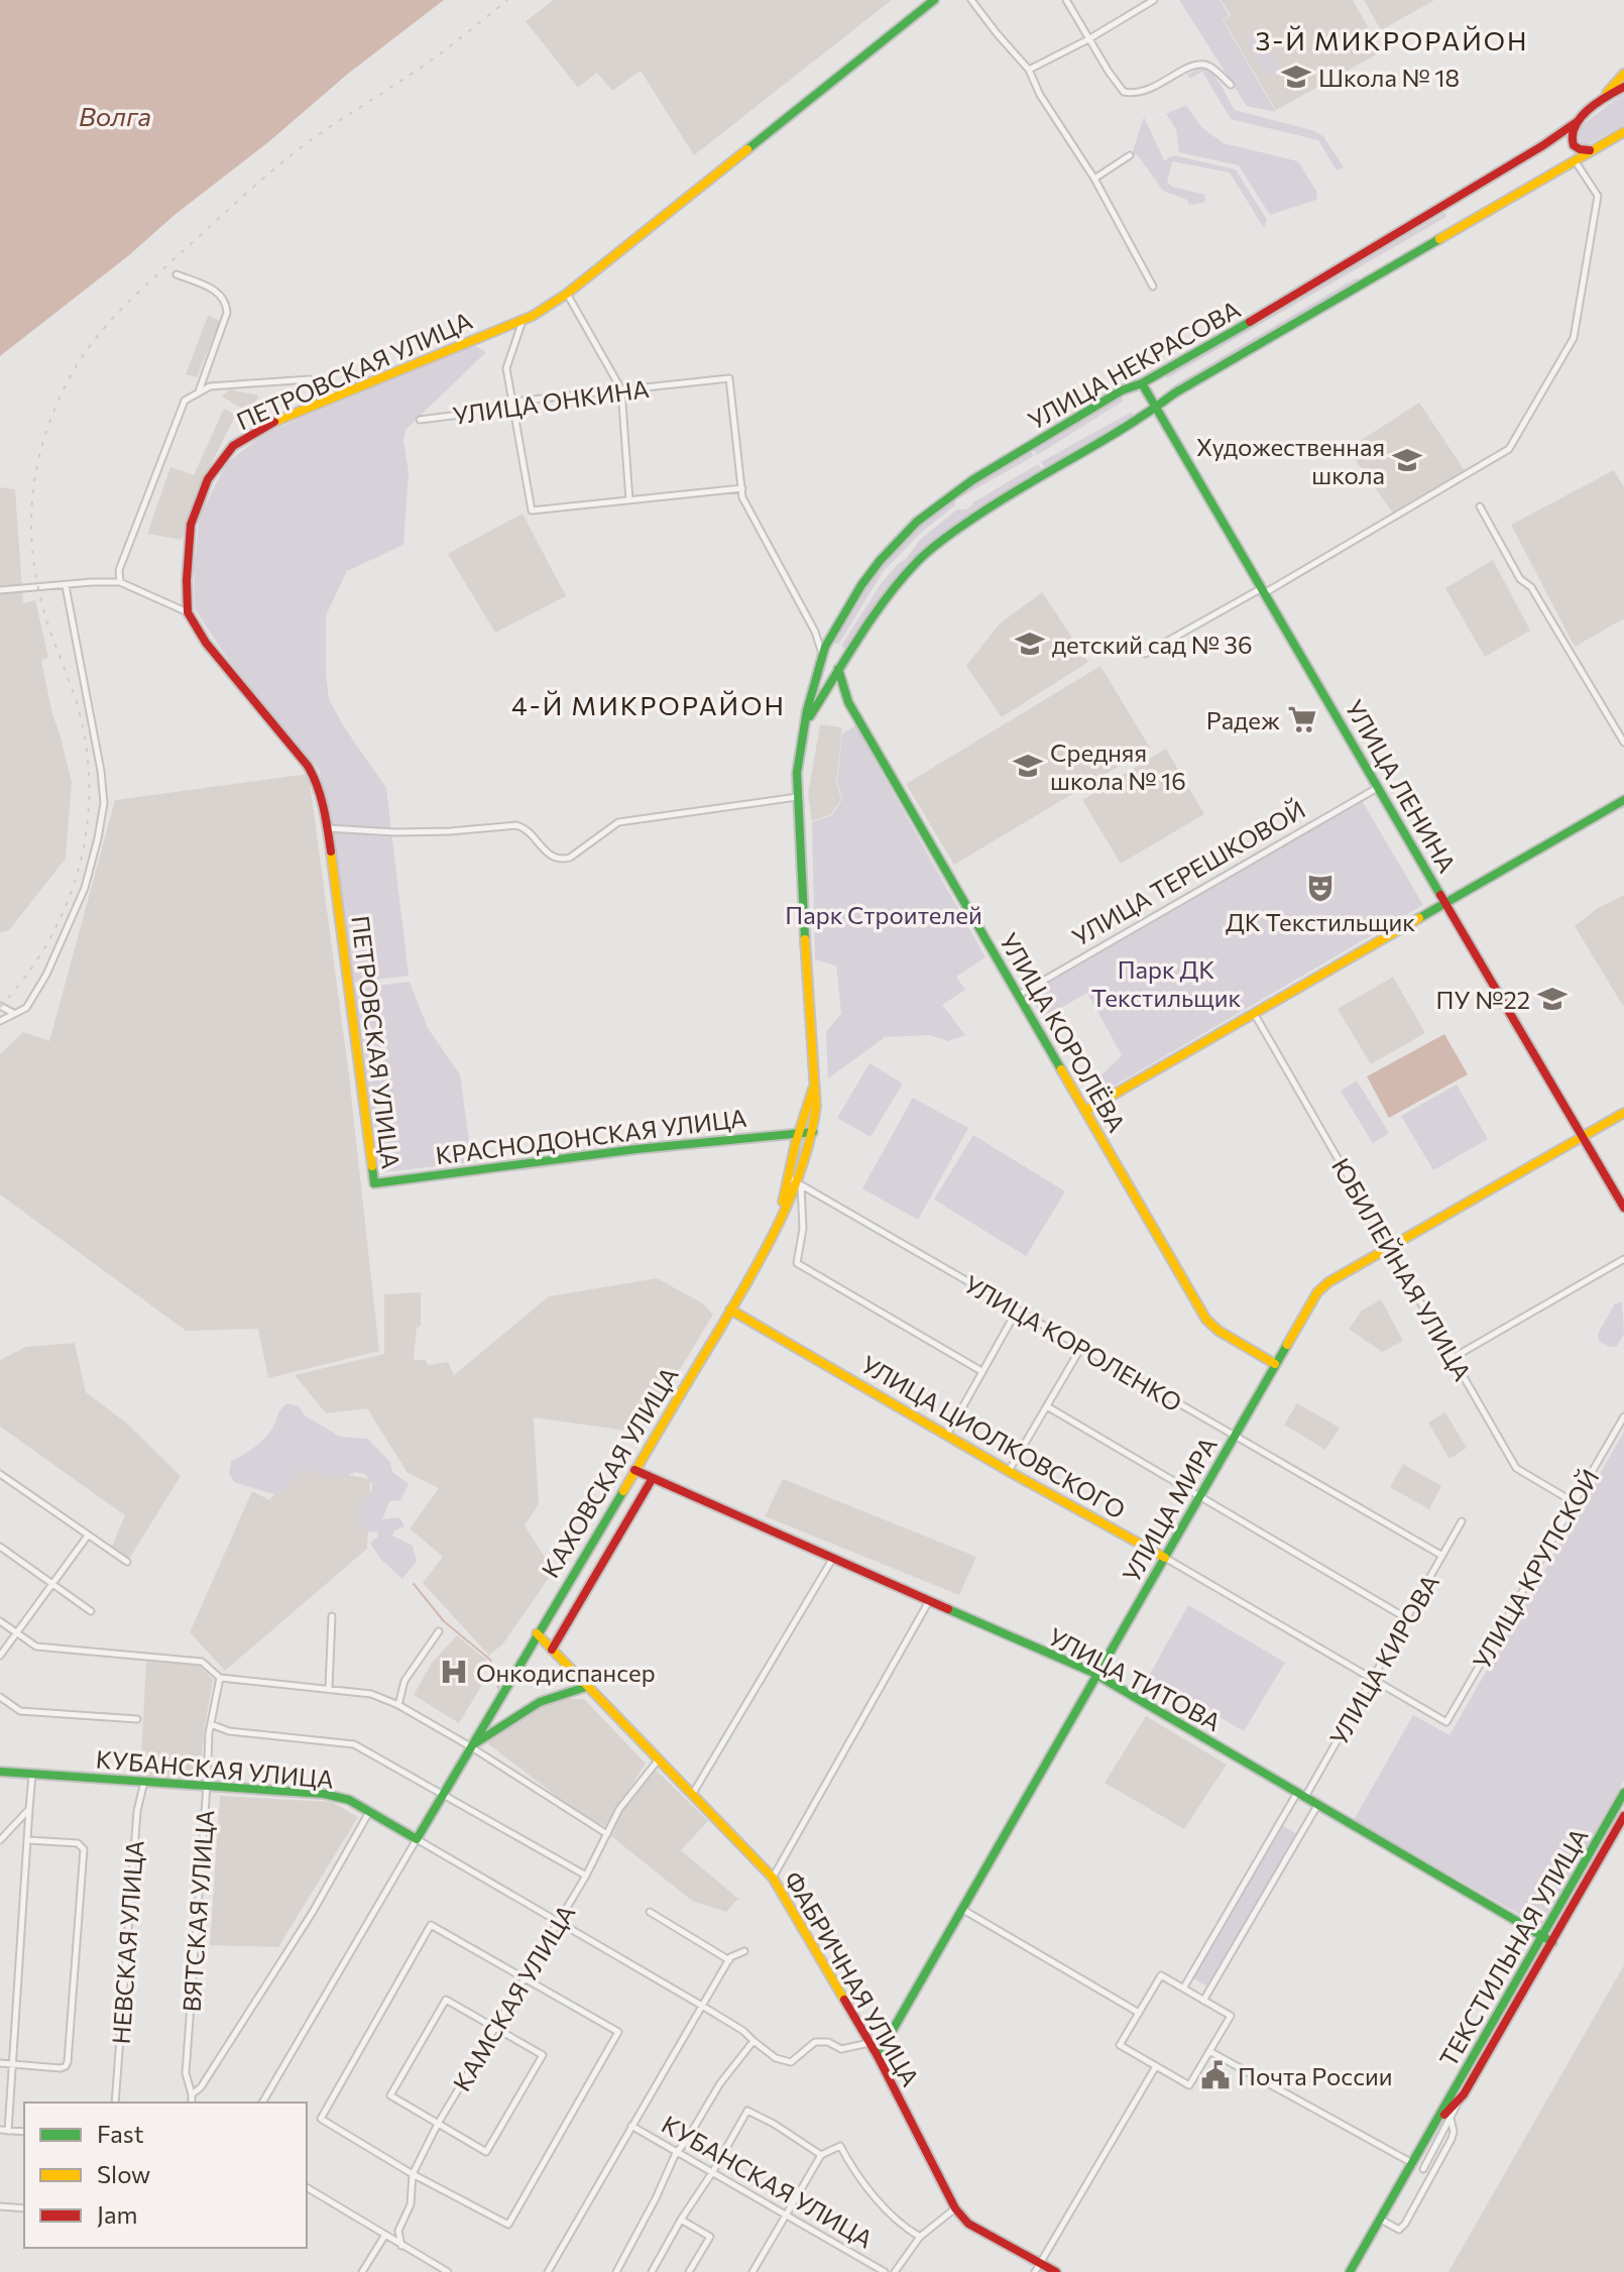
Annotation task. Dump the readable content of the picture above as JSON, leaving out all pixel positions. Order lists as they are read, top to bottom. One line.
{"streets":{"street":["УЛИЦА НЕКРАСОВА","ПЕТРОВСКАЯ УЛИЦА","УЛИЦА ОНКИНА","УЛИЦА ЛЕНИНА","УЛИЦА ТЕРЕШКОВОЙ","УЛИЦА КОРОЛЁВА","КРАСНОДОНСКАЯ УЛИЦА","ЮБИЛЕЙНАЯ УЛИЦА","УЛИЦА КОРОЛЕНКО","УЛИЦА ЦИОЛКОВСКОГО","КАХОВСКАЯ УЛИЦА","УЛИЦА МИРА","УЛИЦА КРУПСКОЙ","УЛИЦА КИРОВА","УЛИЦА ТИТОВА","КУБАНСКАЯ УЛИЦА","ВЯТСКАЯ УЛИЦА","НЕВСКАЯ УЛИЦА","ТЕКСТИЛЬНАЯ УЛИЦА","ФАБРИЧНАЯ УЛИЦА","КАМСКАЯ УЛИЦА"]},"crossings":[["УЛИЦА НЕКРАСОВА","УЛИЦА ЛЕНИНА"],["УЛИЦА НЕКРАСОВА","УЛИЦА КОРОЛЁВА"],["УЛИЦА НЕКРАСОВА","КРАСНОДОНСКАЯ УЛИЦА"],["УЛИЦА НЕКРАСОВА","КАХОВСКАЯ УЛИЦА"],["ПЕТРОВСКАЯ УЛИЦА","КРАСНОДОНСКАЯ УЛИЦА"],["УЛИЦА ЛЕНИНА","УЛИЦА ТЕРЕШКОВОЙ"],["УЛИЦА ЛЕНИНА","УЛИЦА МИРА"],["УЛИЦА ТЕРЕШКОВОЙ","УЛИЦА КОРОЛЁВА"],["УЛИЦА КОРОЛЁВА","УЛИЦА МИРА"],["КРАСНОДОНСКАЯ УЛИЦА","КАХОВСКАЯ УЛИЦА"],["ЮБИЛЕЙНАЯ УЛИЦА","УЛИЦА МИРА"],["ЮБИЛЕЙНАЯ УЛИЦА","УЛИЦА КРУПСКОЙ"],["УЛИЦА КОРОЛЕНКО","КАХОВСКАЯ УЛИЦА"],["УЛИЦА КОРОЛЕНКО","УЛИЦА МИРА"],["УЛИЦА КОРОЛЕНКО","УЛИЦА КИРОВА"],["УЛИЦА ЦИОЛКОВСКОГО","КАХОВСКАЯ УЛИЦА"],["УЛИЦА ЦИОЛКОВСКОГО","УЛИЦА МИРА"],["УЛИЦА ЦИОЛКОВСКОГО","УЛИЦА КРУПСКОЙ"],["УЛИЦА ЦИОЛКОВСКОГО","УЛИЦА КИРОВА"],["КАХОВСКАЯ УЛИЦА","УЛИЦА ТИТОВА"],["КАХОВСКАЯ УЛИЦА","ФАБРИЧНАЯ УЛИЦА"],["УЛИЦА МИРА","УЛИЦА ТИТОВА"],["УЛИЦА МИРА","ФАБРИЧНАЯ УЛИЦА"],["УЛИЦА КИРОВА","УЛИЦА ТИТОВА"],["УЛИЦА ТИТОВА","ТЕКСТИЛЬНАЯ УЛИЦА"],["КУБАНСКАЯ УЛИЦА","ВЯТСКАЯ УЛИЦА"],["КУБАНСКАЯ УЛИЦА","НЕВСКАЯ УЛИЦА"],["КУБАНСКАЯ УЛИЦА","ФАБРИЧНАЯ УЛИЦА"],["КУБАНСКАЯ УЛИЦА","КАМСКАЯ УЛИЦА"],["ФАБРИЧНАЯ УЛИЦА","КАМСКАЯ УЛИЦА"]],"districts":["3-Й МИКРОРАЙОН","4-Й МИКРОРАЙОН"],"water":["Волга"],"parks":["Парк Строителей","Парк ДК Текстильщик"],"places":{"school or university":["Школа № 18","Художественная школа","детский сад № 36","Средняя школа № 16","ПУ №22"],"supermarket":["Радеж"],"theatre":["ДК Текстильщик"],"hospital":["Онкодиспансер"],"public building":["Почта России"]},"legend":["Fast","Slow","Jam"]}
